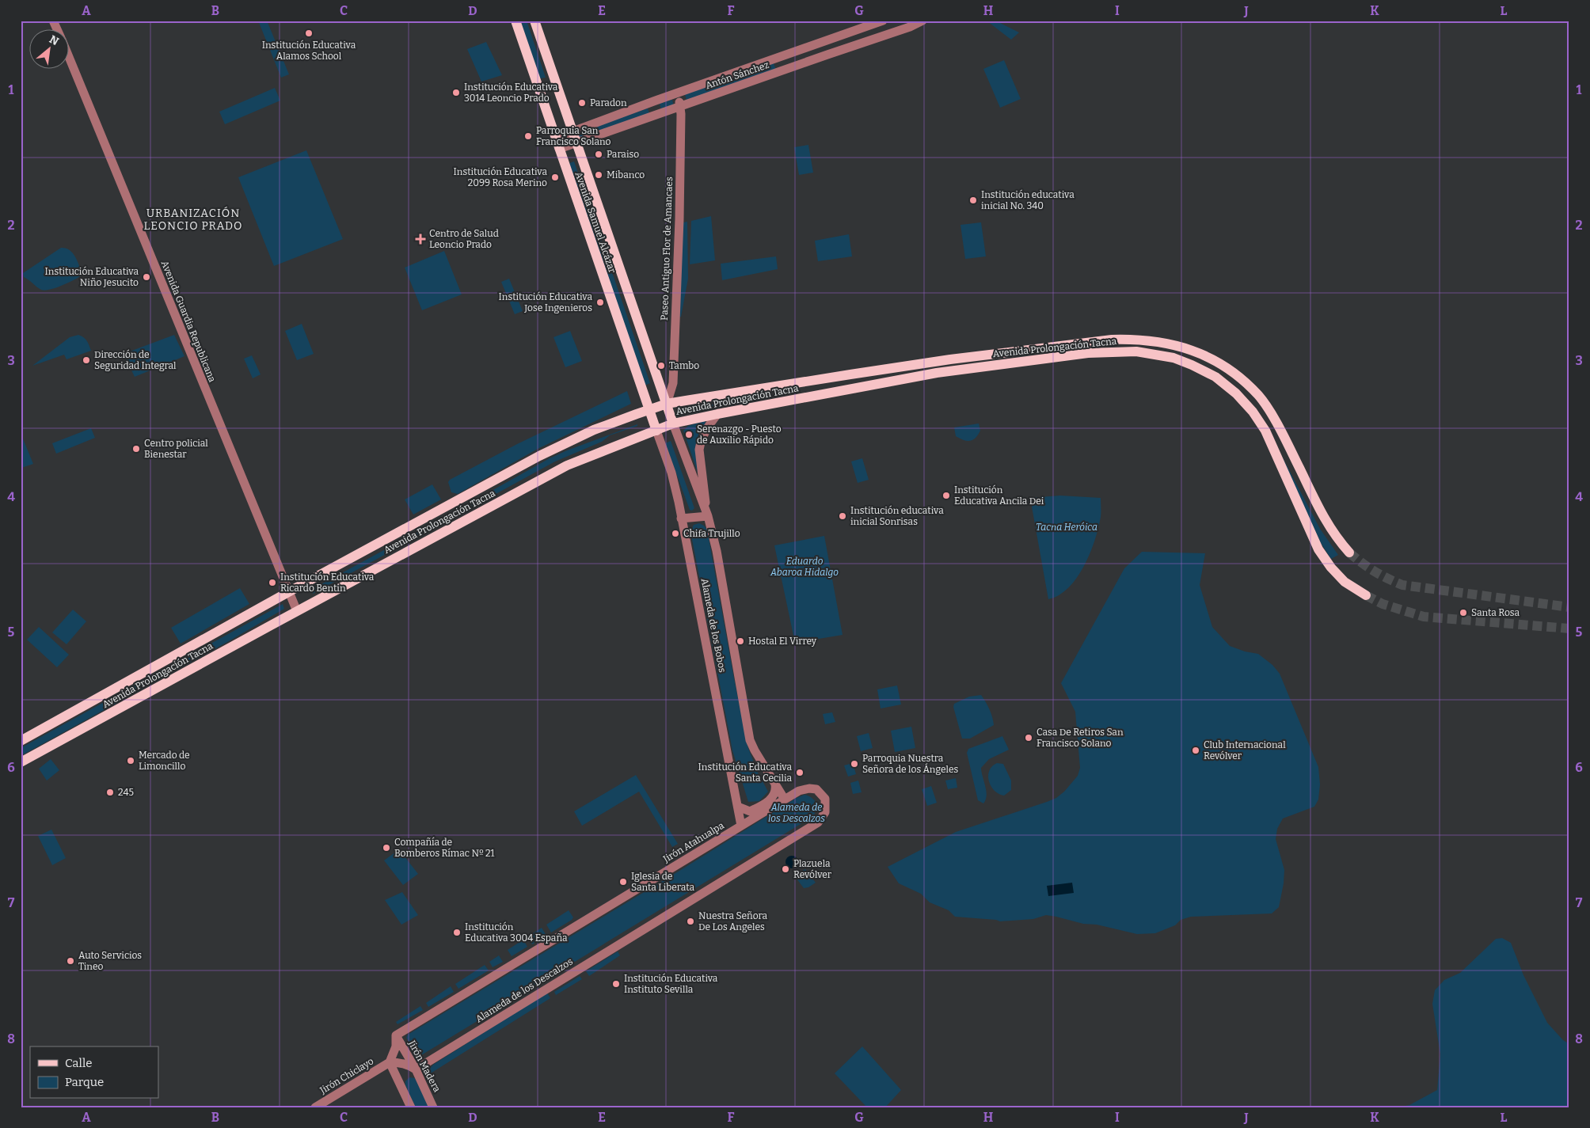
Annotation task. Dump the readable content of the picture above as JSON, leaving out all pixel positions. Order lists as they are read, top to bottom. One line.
{"streets":{"main road":["Avenida Samuel Alcázar","Avenida Prolongación Tacna"],"street":["Antón Sánchez","Paseo Antiguo Flor de Amancaes","Avenida Guardia Republicana","Alameda de los Bobos","Jirón Atahualpa","Alameda de los Descalzos","Jirón Madera","Jirón Chiclayo"]},"crossings":[["Antón Sánchez","Avenida Samuel Alcázar"],["Antón Sánchez","Paseo Antiguo Flor de Amancaes"],["Avenida Samuel Alcázar","Paseo Antiguo Flor de Amancaes"],["Avenida Samuel Alcázar","Avenida Prolongación Tacna"],["Avenida Samuel Alcázar","Alameda de los Bobos"],["Paseo Antiguo Flor de Amancaes","Avenida Prolongación Tacna"],["Avenida Guardia Republicana","Avenida Prolongación Tacna"],["Avenida Prolongación Tacna","Alameda de los Bobos"],["Alameda de los Bobos","Jirón Atahualpa"],["Jirón Atahualpa","Alameda de los Descalzos"],["Jirón Atahualpa","Jirón Madera"],["Jirón Atahualpa","Jirón Chiclayo"],["Alameda de los Descalzos","Jirón Madera"],["Alameda de los Descalzos","Jirón Chiclayo"],["Jirón Madera","Jirón Chiclayo"]],"districts":["URBANIZACIÓN LEONCIO PRADO"],"parks":["Tacna Heróica","Eduardo Abaroa Hidalgo","Alameda de los Descalzos"],"places":{"other":["Institución Educativa Alamos School","Institución Educativa 3014 Leoncio Prado","Paradon","Parroquia San Francisco Solano","Paraiso","Mibanco","Institución Educativa 2099 Rosa Merino","Institución educativa inicial No. 340","Institución Educativa Niño Jesucito","Institución Educativa Jose Ingenieros","Dirección de Seguridad Integral","Tambo","Serenazgo - Puesto de Auxilio Rápido","Centro policial Bienestar","Institución Educativa Ancila Dei","Institución educativa inicial Sonrisas","Chifa Trujillo","Institución Educativa Ricardo Bentin","Santa Rosa","Hostal El Virrey","Casa De Retiros San Francisco Solano","Club Internacional Revólver","Mercado de Limoncillo","Parroquia Nuestra Señora de los Ángeles","Institución Educativa Santa Cecilia","245","Compañía de Bomberos Rímac Nº 21","Plazuela Revólver","Iglesia de Santa Liberata","Nuestra Señora De Los Angeles","Institución Educativa 3004 España","Auto Servicios Tineo","Institución Educativa Instituto Sevilla"],"health":["Centro de Salud Leoncio Prado"]},"legend":["Calle","Parque"],"north":"top right","grid":{"columns":["A","B","C","D","E","F","G","H","I","J","K","L"],"rows":["1","2","3","4","5","6","7","8"]}}
